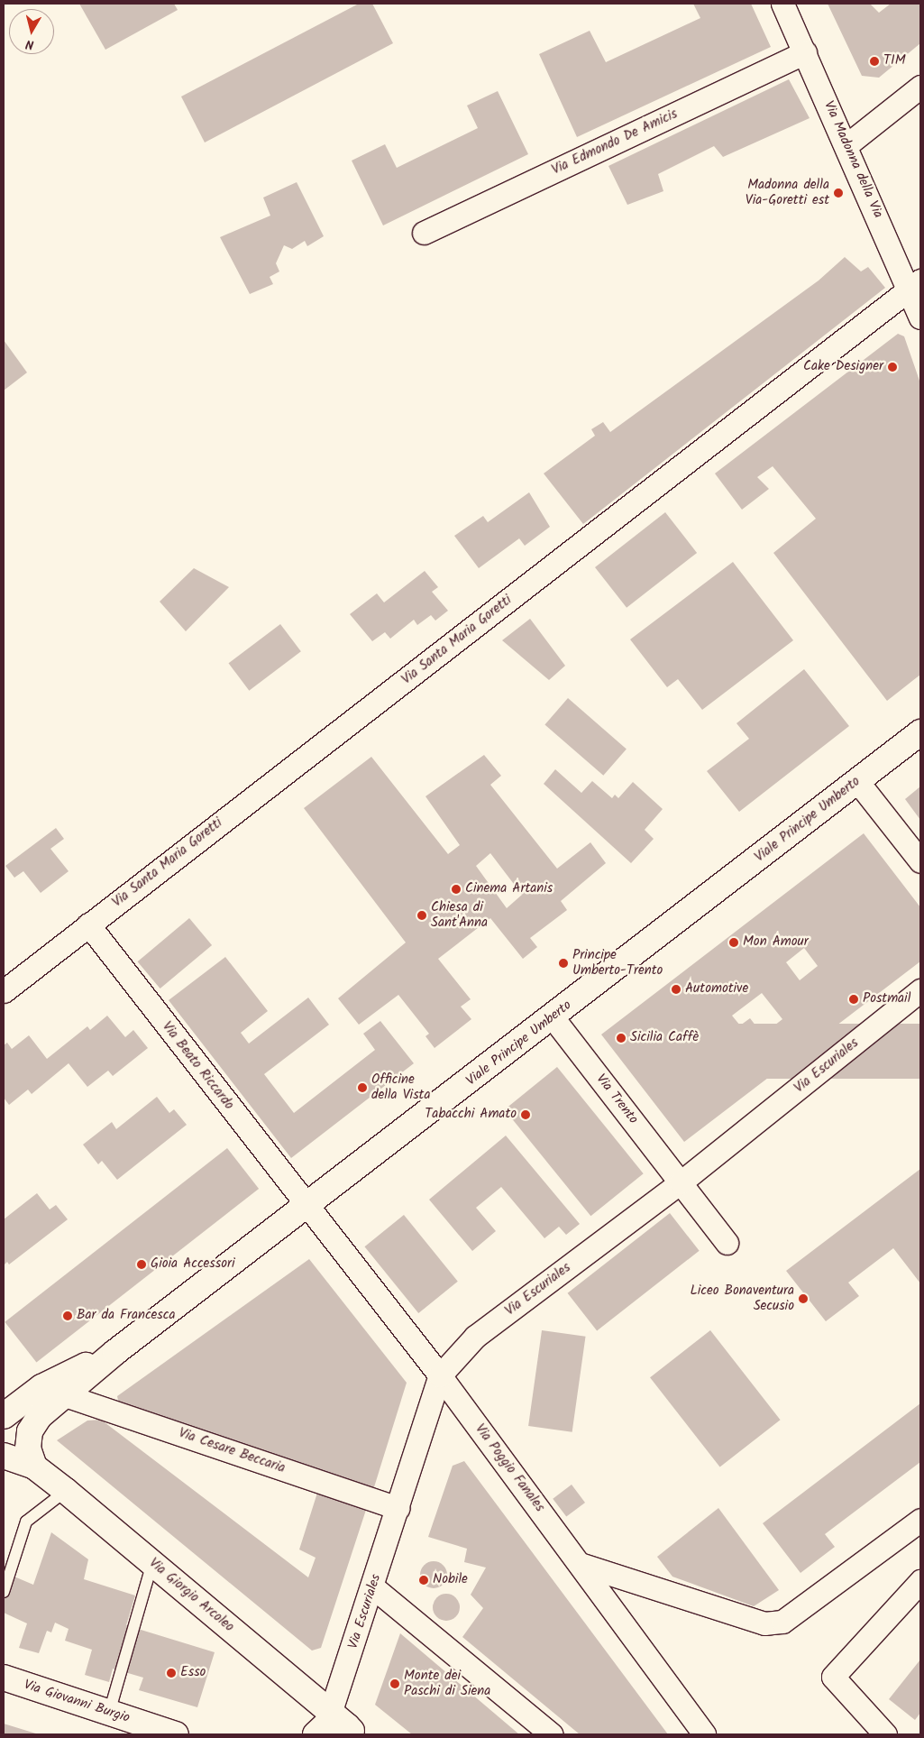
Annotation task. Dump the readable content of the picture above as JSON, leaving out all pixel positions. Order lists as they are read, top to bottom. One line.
{"streets":{"main road":["Viale Principe Umberto","Via Giorgio Arcoleo","Via Giovanni Burgio"],"street":["Via Edmondo De Amicis","Via Madonna della Via","Via Santa Maria Goretti","Via Beato Riccardo","Via Escuriales","Via Trento","Via Cesare Beccaria","Via Poggio Fanales"]},"crossings":[["Via Edmondo De Amicis","Via Madonna della Via"],["Via Madonna della Via","Via Santa Maria Goretti"],["Via Santa Maria Goretti","Via Beato Riccardo"],["Viale Principe Umberto","Via Beato Riccardo"],["Viale Principe Umberto","Via Trento"],["Viale Principe Umberto","Via Poggio Fanales"],["Via Beato Riccardo","Via Poggio Fanales"],["Via Escuriales","Via Trento"],["Via Escuriales","Via Cesare Beccaria"],["Via Escuriales","Via Poggio Fanales"],["Via Escuriales","Via Giorgio Arcoleo"]],"places":["TIM","Madonna della Via-Goretti est","Cake Designer","Cinema Artanis","Chiesa di Sant'Anna","Mon Amour","Principe Umberto-Trento","Automotive","Postmail","Sicilia Caffè","Officine della Vista","Tabacchi Amato","Gioia Accessori","Liceo Bonaventura Secusio","Bar da Francesca","Nobile","Esso","Monte dei Paschi di Siena"],"north":"bottom"}
